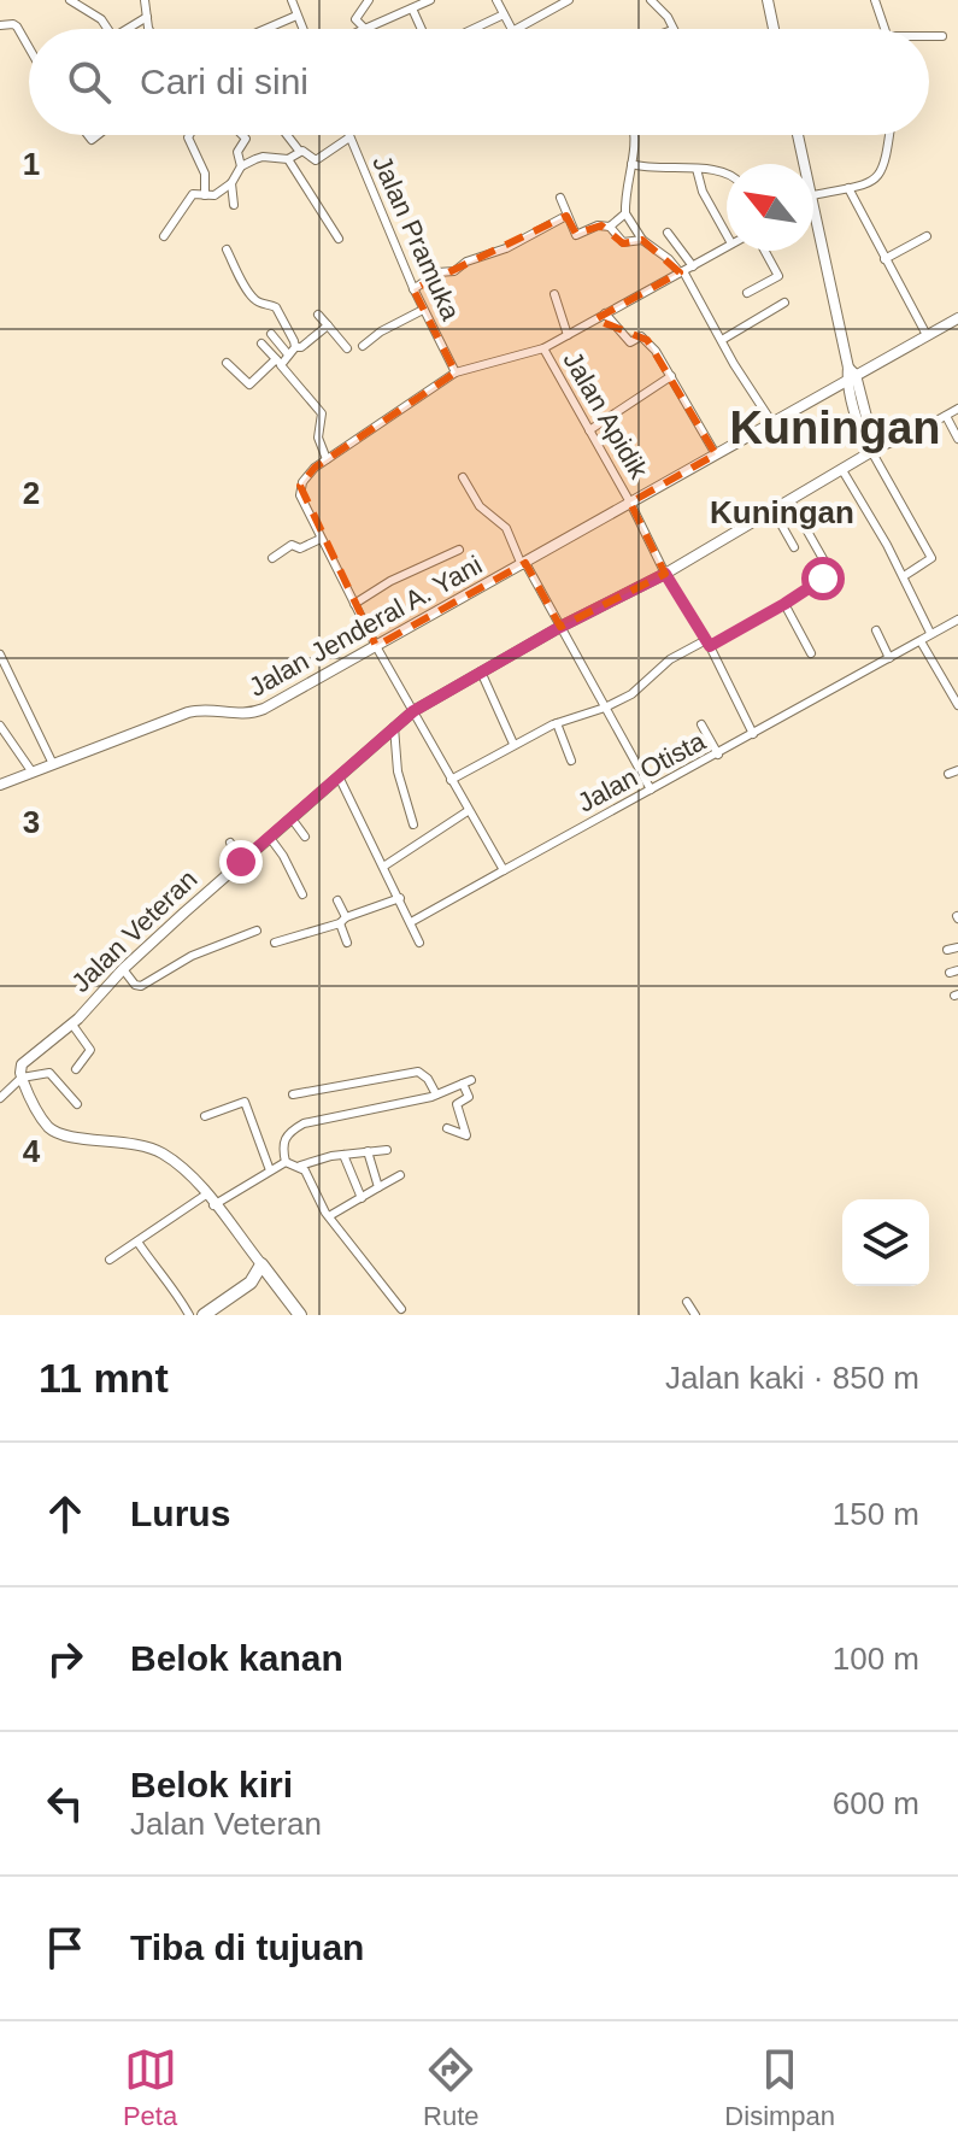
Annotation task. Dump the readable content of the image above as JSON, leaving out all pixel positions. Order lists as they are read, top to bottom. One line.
{"streets":{"main road":["Jalan Jenderal A. Yani","Jalan Veteran"],"street":["Jalan Pramuka","Jalan Apidik","Jalan Otista"]},"crossings":[["Jalan Apidik","Jalan Jenderal A. Yani"],["Jalan Apidik","Jalan Otista"],["Jalan Apidik","Jalan Veteran"]],"districts":["Kuningan","Kuningan"],"north":"top left","page":{"search":"Cari di sini","heading":["11 mnt","Jalan kaki · 850 m"],"list":[["Lurus","150 m"],["Belok kanan","100 m"],["Belok kiri","Jalan Veteran","600 m"],"Tiba di tujuan"],"nav":["Peta","Rute","Disimpan"]},"grid":{"rows":["1","2","3","4"]}}
